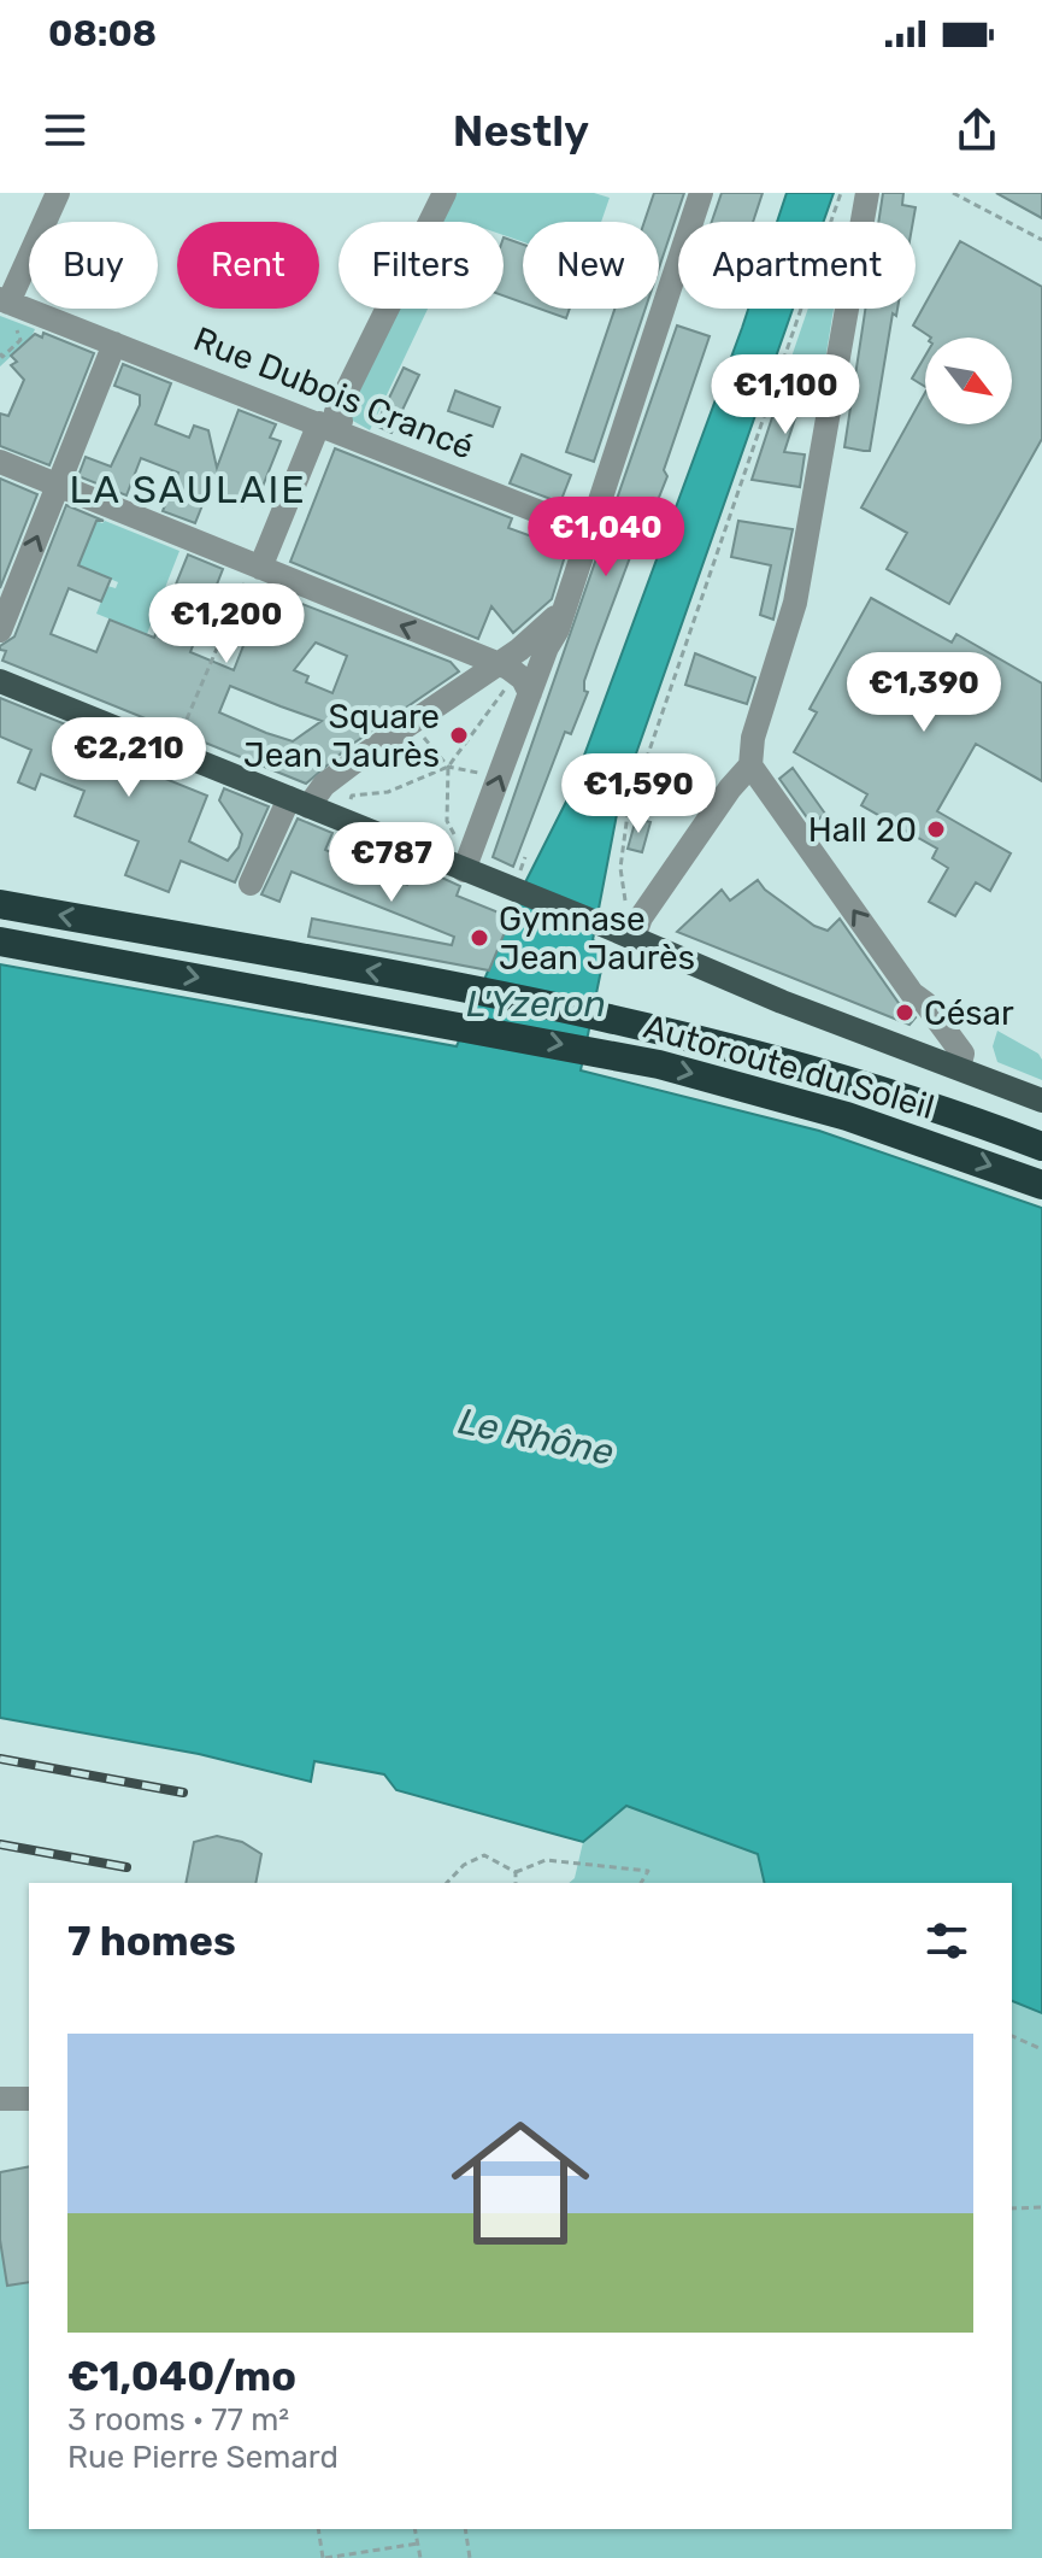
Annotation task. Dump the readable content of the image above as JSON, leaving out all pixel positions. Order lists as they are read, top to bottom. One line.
{"streets":{"highway":["Autoroute du Soleil"],"street":["Rue Dubois Crancé"]},"districts":["LA SAULAIE"],"water":["L'Yzeron","Le Rhône"],"places":["Square Jean Jaurès","Hall 20","Gymnase Jean Jaurès","César"],"north":"bottom right","page":{"status":"08:08","header":"Nestly","chip":["Buy","Rent","Filters","New","Apartment"],"price":["€1,100","€1,040","€1,200","€1,390","€2,210","€1,590","€787"],"heading":"7 homes","list":[{"name":"€1,040/mo","note":"3 rooms · 77 m² · Rue Pierre Semard"}]}}
